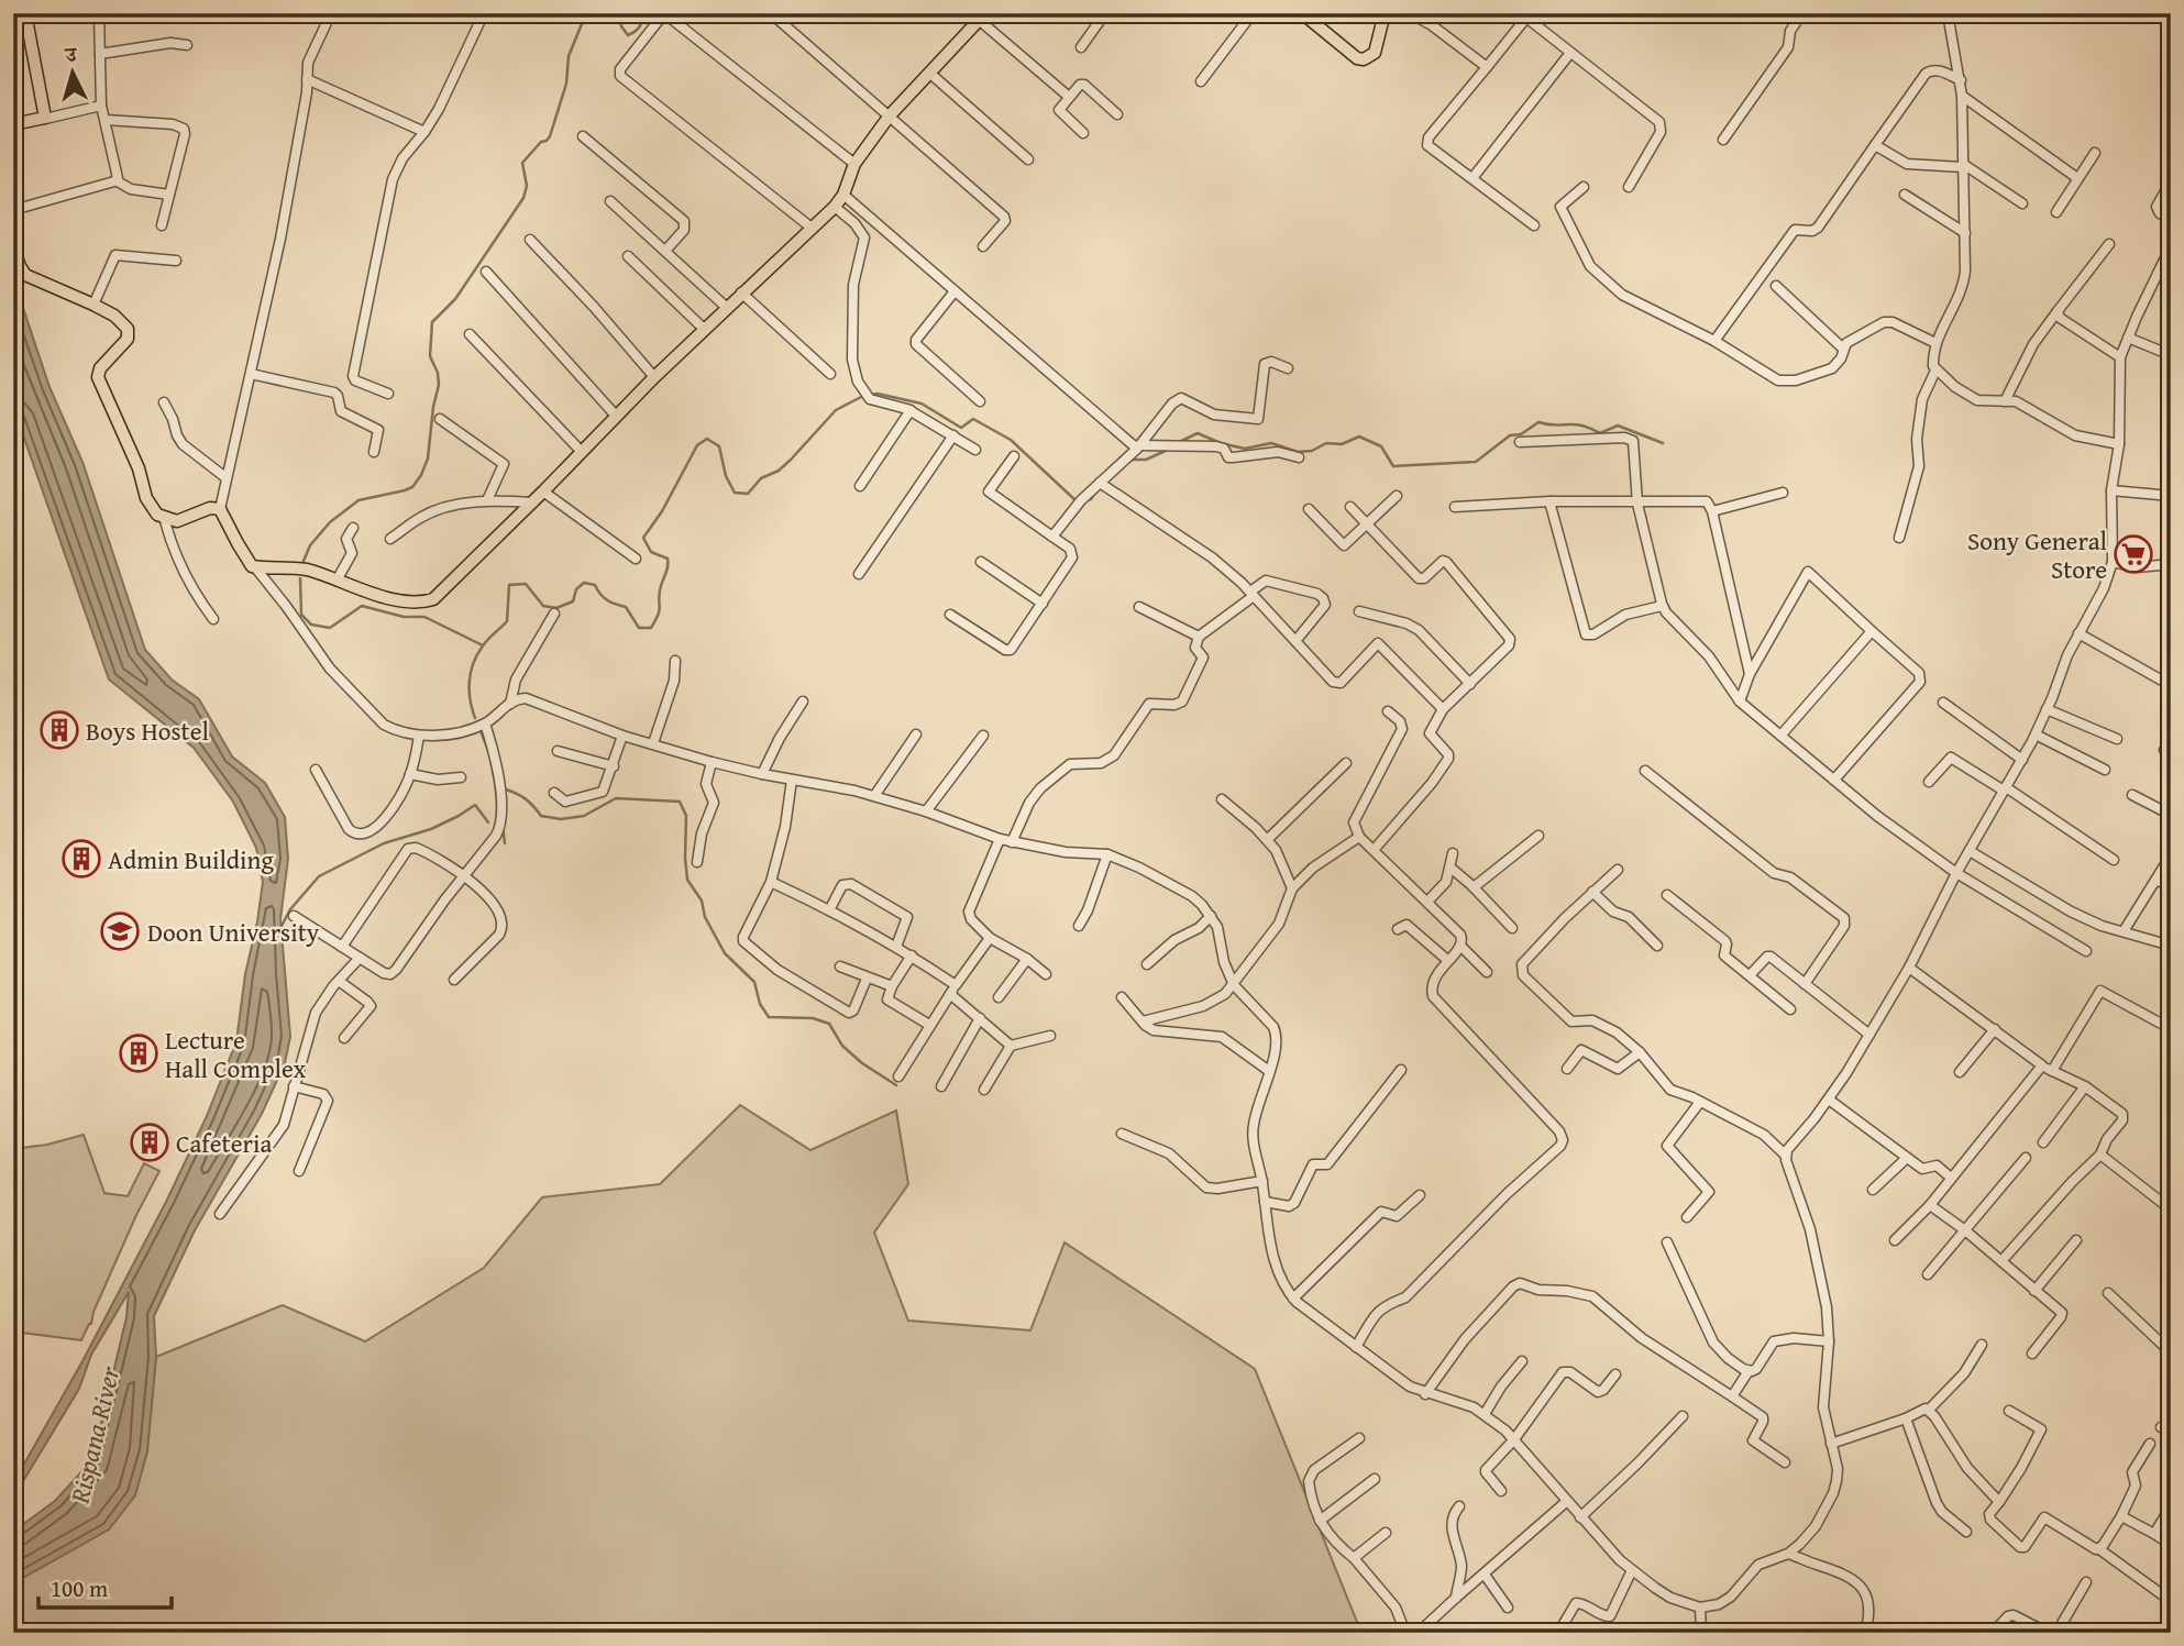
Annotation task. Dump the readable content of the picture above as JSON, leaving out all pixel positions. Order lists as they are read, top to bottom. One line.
{"water":["Rispana River"],"places":{"supermarket":["Sony General Store"],"building":["Boys Hostel","Admin Building","Lecture Hall Complex","Cafeteria"],"school or university":["Doon University"]},"scale_bar":"100 m","north":"top"}
